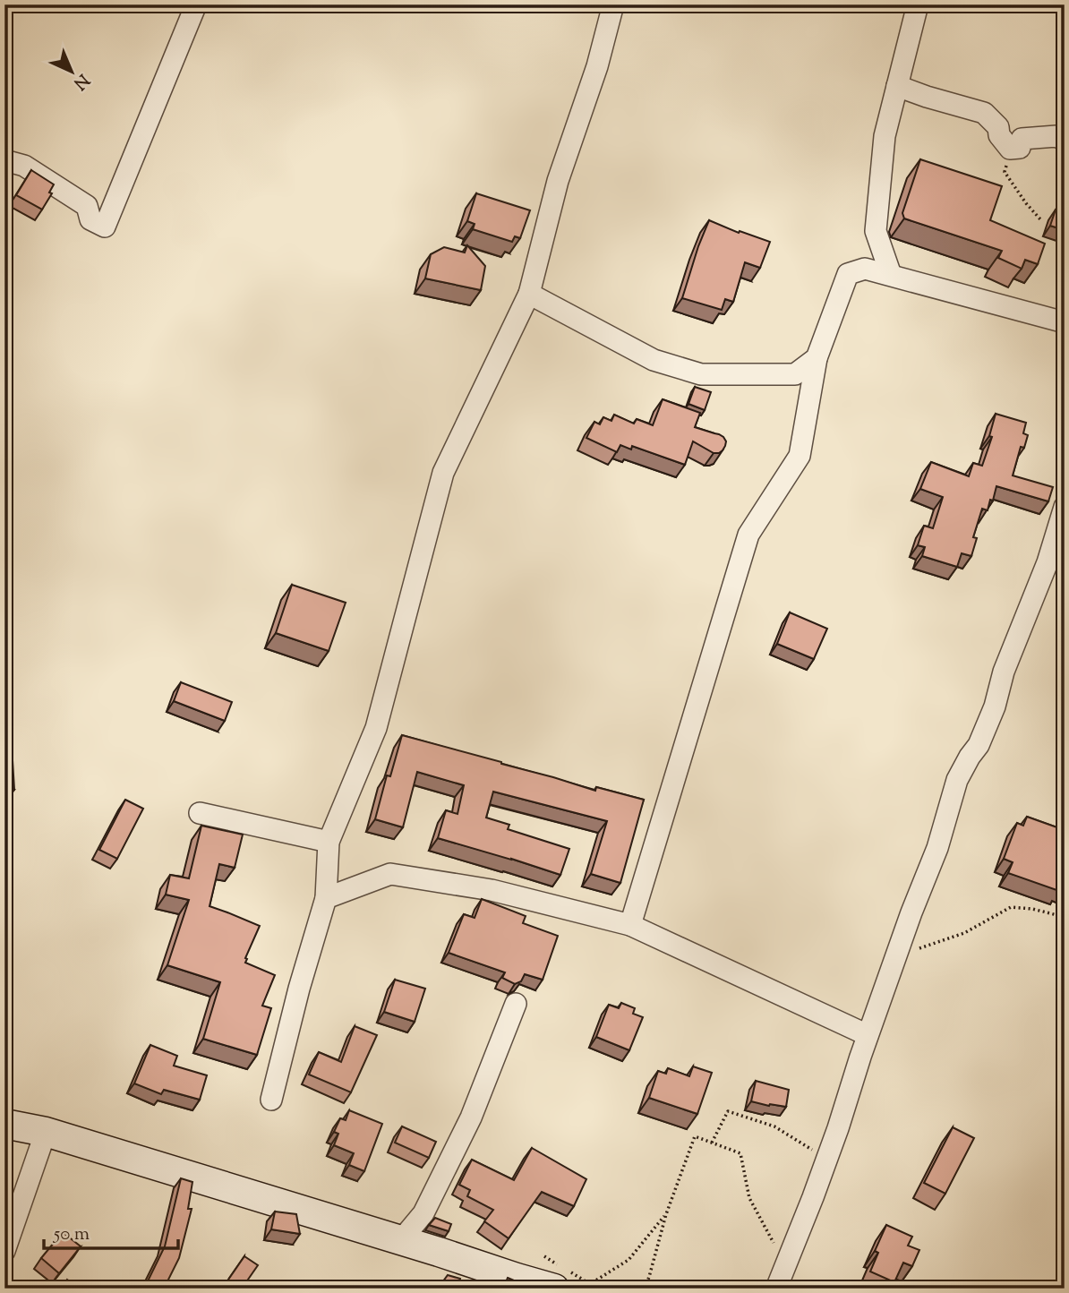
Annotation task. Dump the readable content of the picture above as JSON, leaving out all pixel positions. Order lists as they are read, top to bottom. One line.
{"scale_bar":"50 m","north":"bottom right"}
